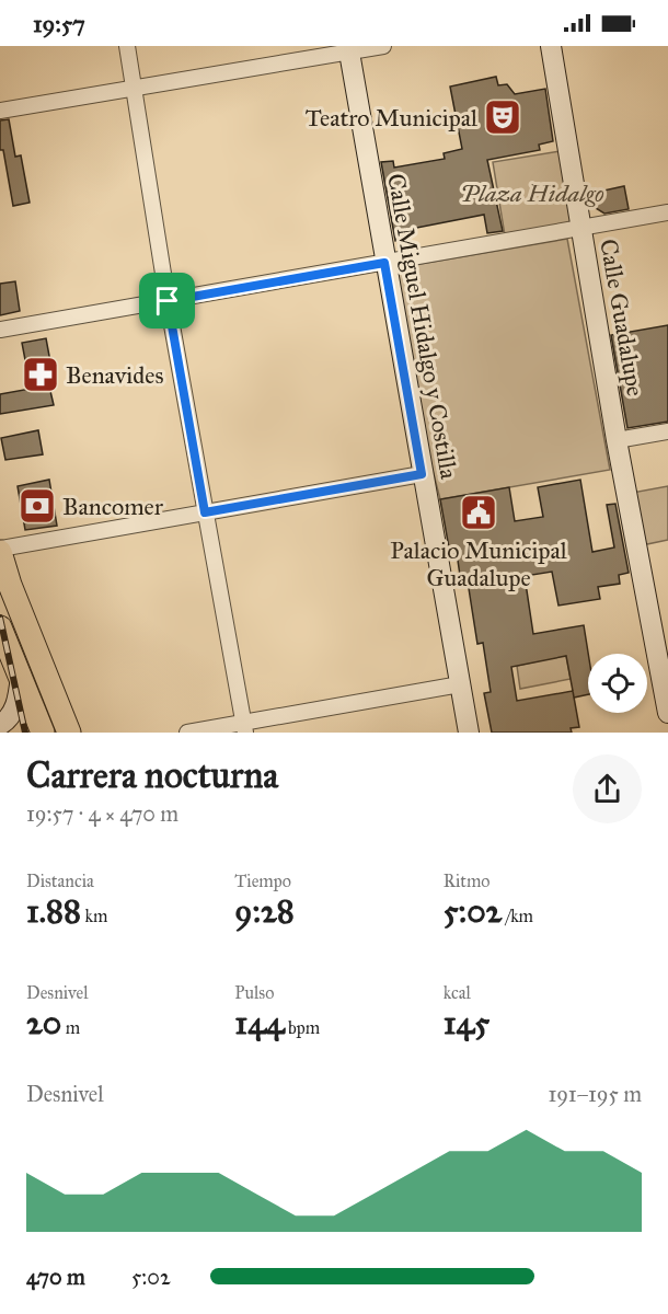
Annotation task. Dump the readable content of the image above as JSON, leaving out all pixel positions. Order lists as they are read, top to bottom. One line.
{"streets":{"street":["Calle Guadalupe","Calle Miguel Hidalgo y Costilla"]},"parks":["Plaza Hidalgo"],"places":{"theatre":["Teatro Municipal"],"pharmacy":["Benavides"],"bank":["Bancomer"],"public building":["Palacio Municipal Guadalupe"]},"page":{"status":"19:57","heading":["Carrera nocturna","19:57 · 4 × 470 m"],"stats":[["Distancia","1.88 km"],["Tiempo","9:28"],["Ritmo","5:02 /km"],["Desnivel","20 m"],["Pulso","144 bpm"],["kcal","145"]],"chart":["Desnivel","191–195 m"],"list":[{"name":"470 m","note":"5:02"}]}}
